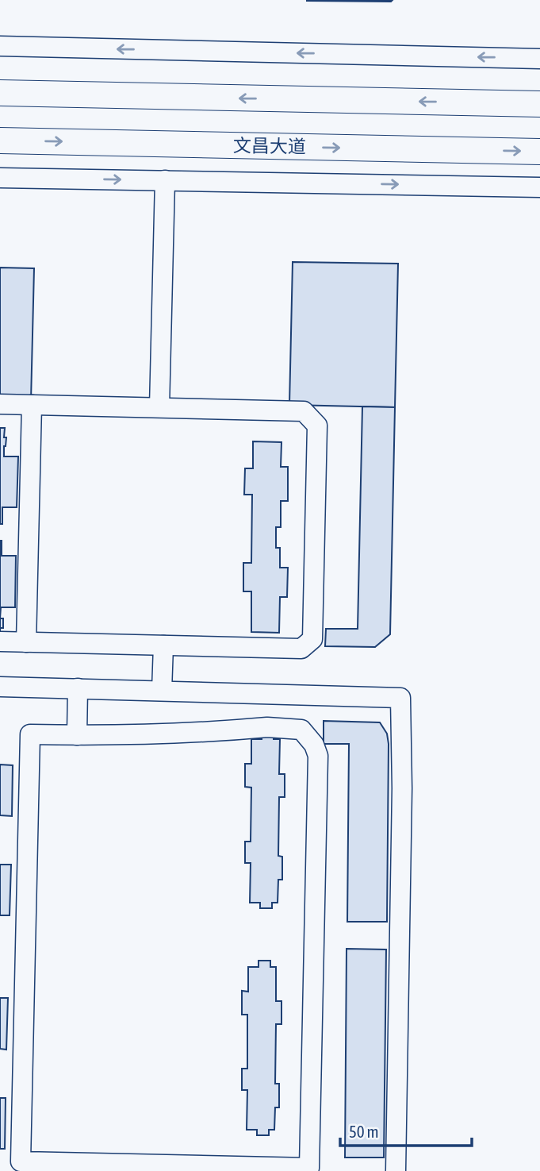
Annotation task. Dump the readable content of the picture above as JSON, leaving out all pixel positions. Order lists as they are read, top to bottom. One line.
{"streets":{"main road":["文昌大道"]},"scale_bar":"50 m"}
